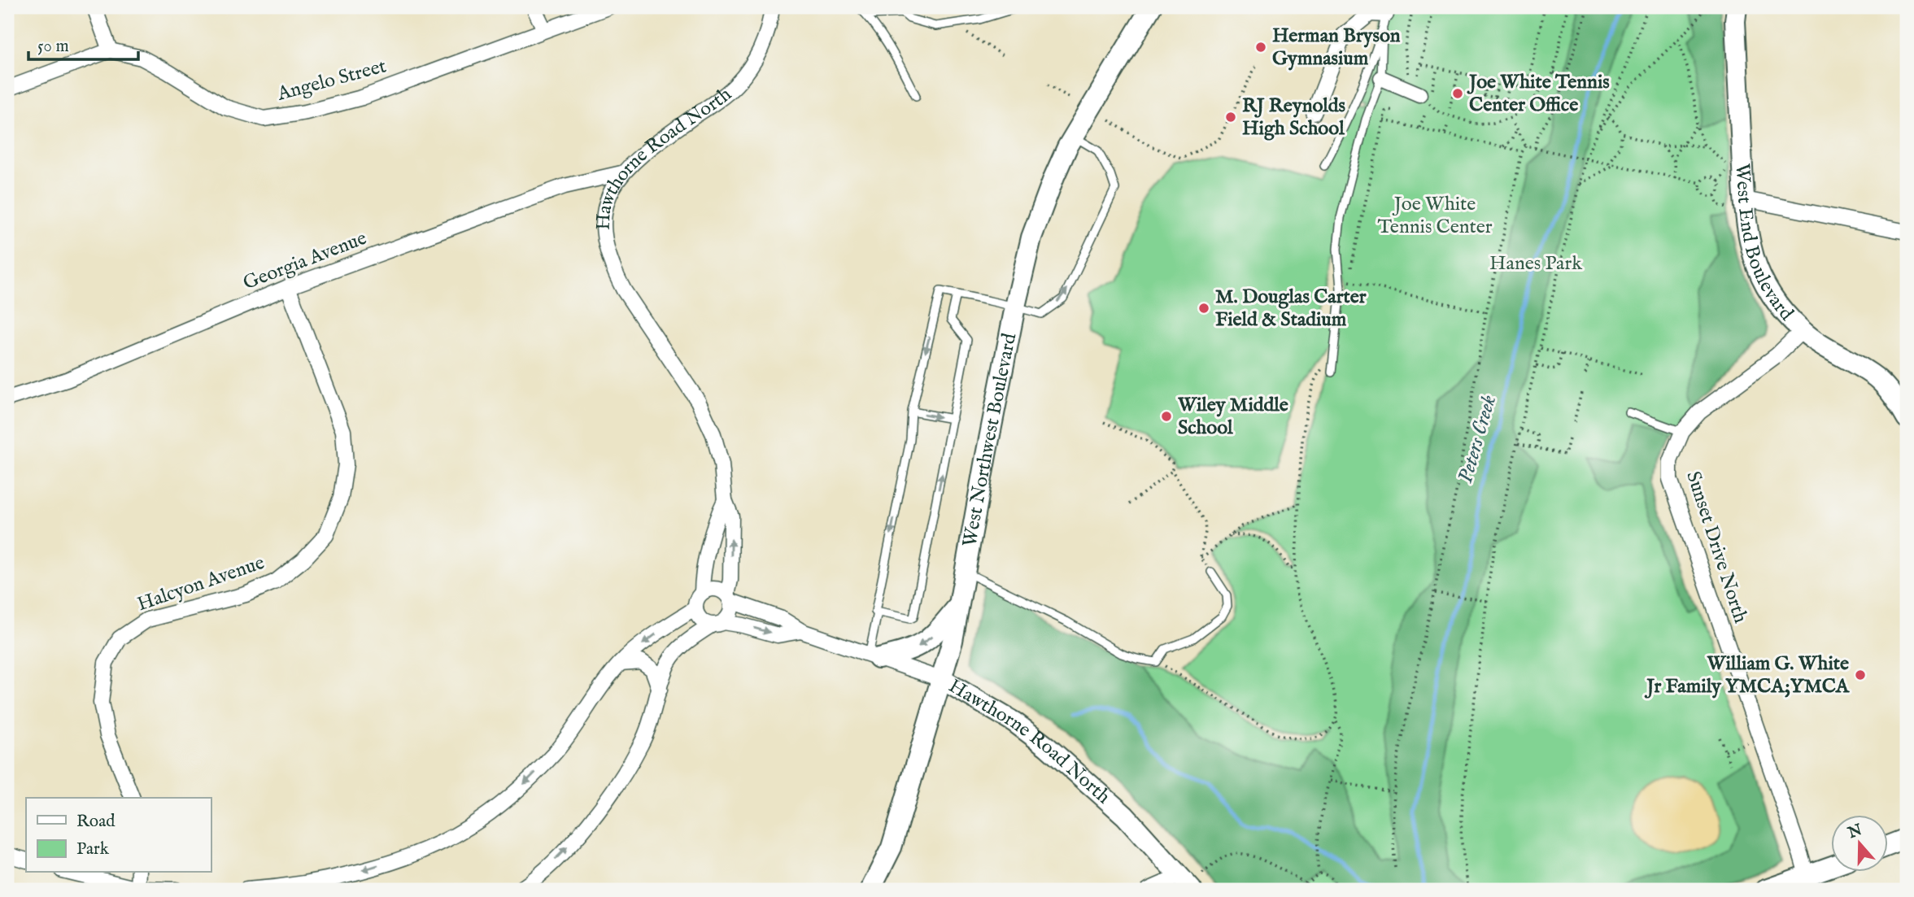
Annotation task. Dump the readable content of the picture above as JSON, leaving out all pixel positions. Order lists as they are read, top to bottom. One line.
{"streets":{"main road":["Hawthorne Road North","West End Boulevard","West Northwest Boulevard"],"street":["Angelo Street","Georgia Avenue","Sunset Drive North","Halcyon Avenue"]},"crossings":[["Hawthorne Road North","Georgia Avenue"],["Hawthorne Road North","West Northwest Boulevard"],["West End Boulevard","Sunset Drive North"],["Georgia Avenue","Halcyon Avenue"]],"water":["Peters Creek"],"parks":["Joe White Tennis Center","Hanes Park"],"places":["Herman Bryson Gymnasium","Joe White Tennis Center Office","RJ Reynolds High School","M. Douglas Carter Field & Stadium","Wiley Middle School","William G. White Jr Family YMCA;YMCA"],"legend":["Road","Park"],"scale_bar":"50 m","north":"top"}
